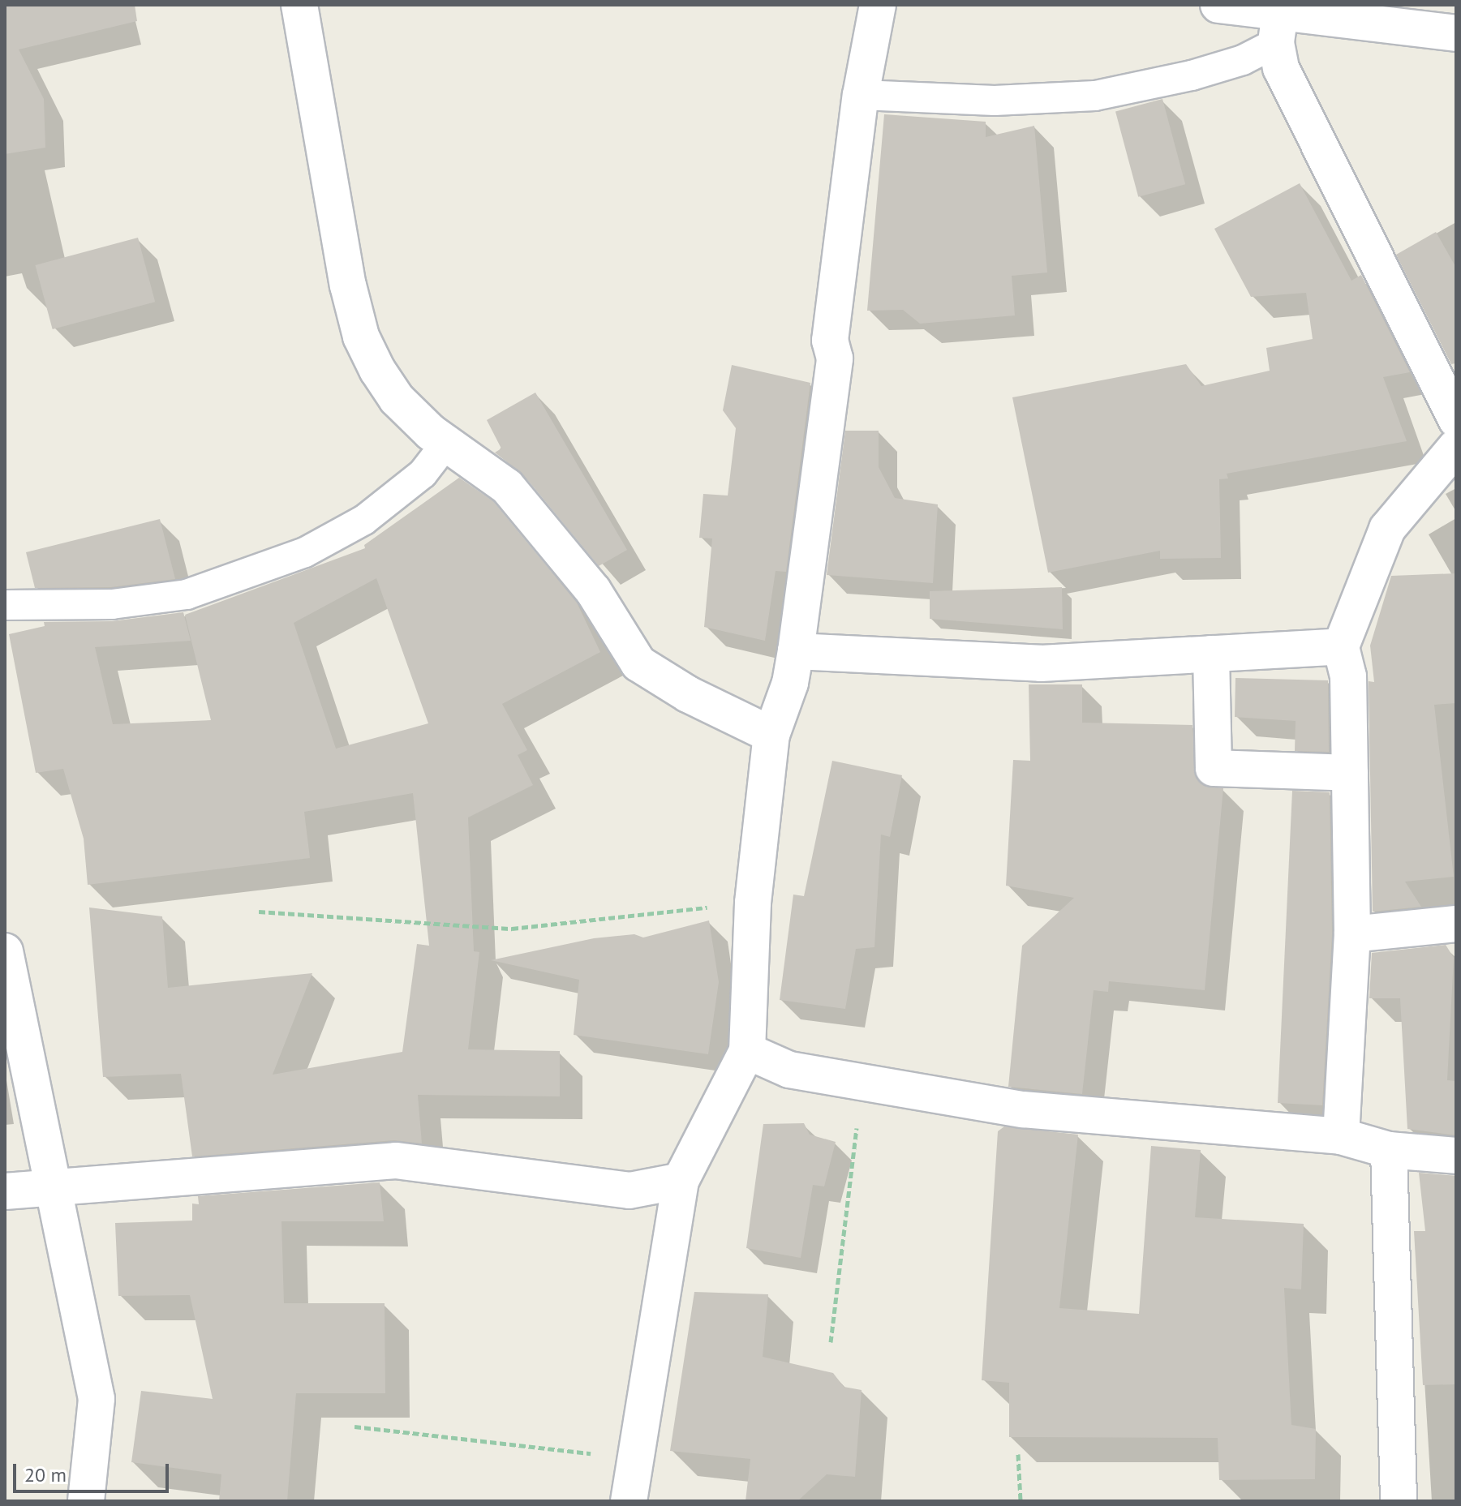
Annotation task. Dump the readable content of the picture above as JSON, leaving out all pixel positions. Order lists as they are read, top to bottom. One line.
{"scale_bar":"20 m"}
